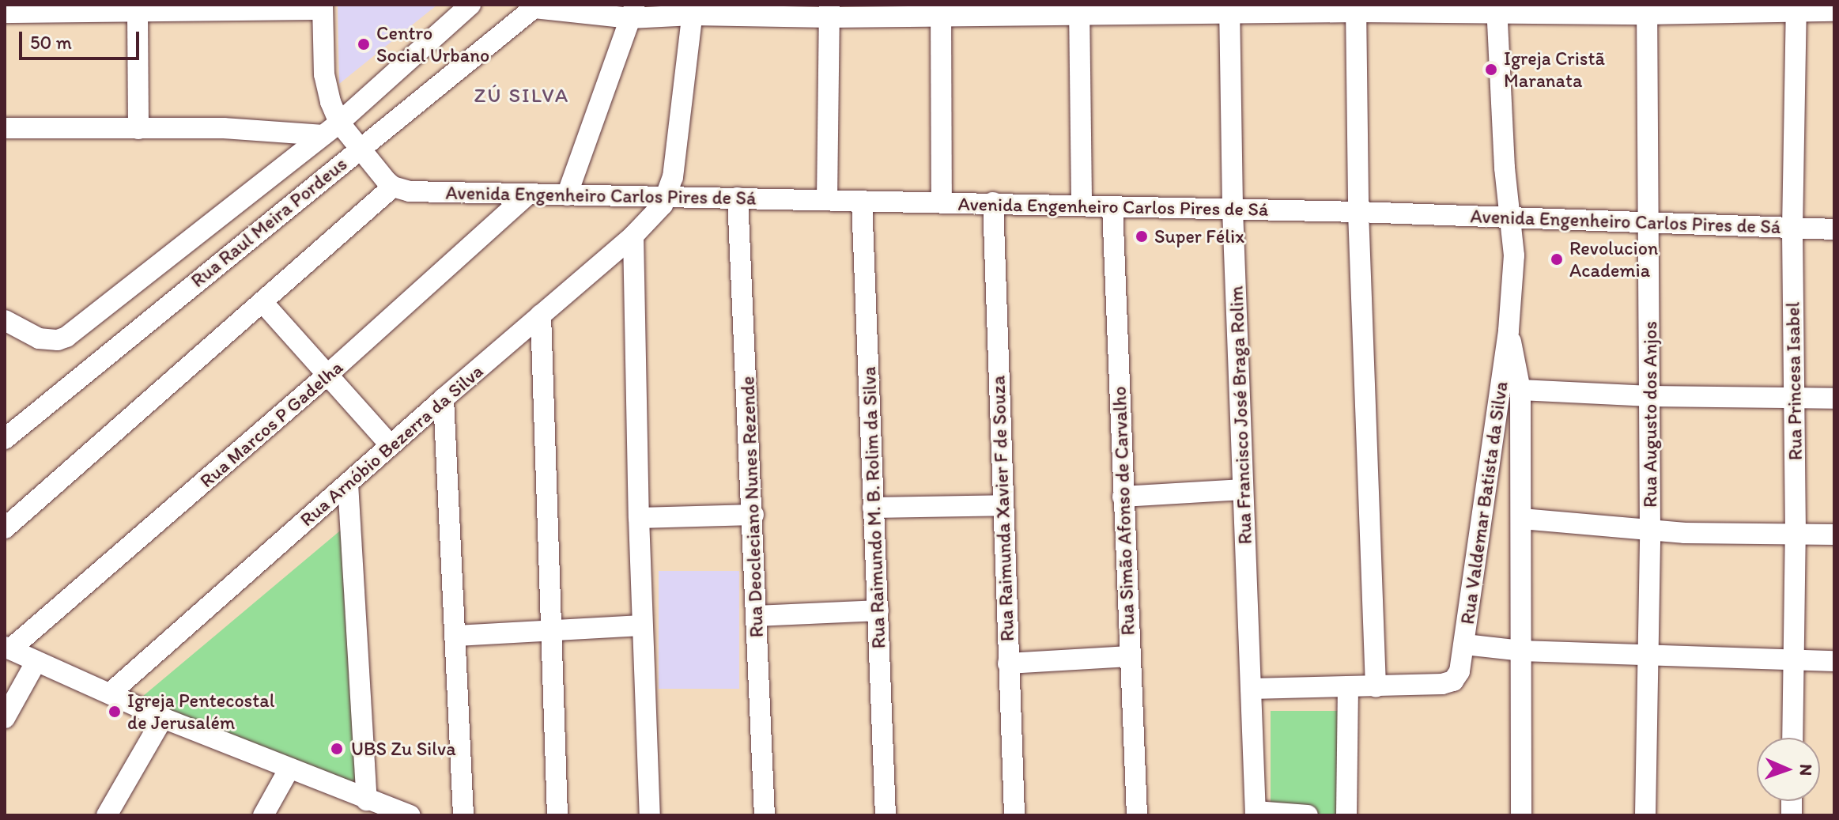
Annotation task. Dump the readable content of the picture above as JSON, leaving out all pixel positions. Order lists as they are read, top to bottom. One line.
{"streets":{"street":["Avenida Engenheiro Carlos Pires de Sá","Rua Raul Meira Pordeus","Rua Princesa Isabel","Rua Augusto dos Anjos","Rua Francisco José Braga Rolim","Rua Marcos P Gadelha","Rua Arnóbio Bezerra da Silva","Rua Valdemar Batista da Silva","Rua Deocleciano Nunes Rezende","Rua Raimundo M. B. Rolim da Silva","Rua Raimunda Xavier F de Souza","Rua Simão Afonso de Carvalho"]},"crossings":[["Avenida Engenheiro Carlos Pires de Sá","Rua Princesa Isabel"],["Avenida Engenheiro Carlos Pires de Sá","Rua Augusto dos Anjos"],["Avenida Engenheiro Carlos Pires de Sá","Rua Francisco José Braga Rolim"],["Avenida Engenheiro Carlos Pires de Sá","Rua Marcos P Gadelha"],["Avenida Engenheiro Carlos Pires de Sá","Rua Arnóbio Bezerra da Silva"],["Avenida Engenheiro Carlos Pires de Sá","Rua Valdemar Batista da Silva"],["Avenida Engenheiro Carlos Pires de Sá","Rua Deocleciano Nunes Rezende"],["Avenida Engenheiro Carlos Pires de Sá","Rua Raimundo M. B. Rolim da Silva"],["Avenida Engenheiro Carlos Pires de Sá","Rua Raimunda Xavier F de Souza"],["Avenida Engenheiro Carlos Pires de Sá","Rua Simão Afonso de Carvalho"],["Rua Princesa Isabel","Rua Valdemar Batista da Silva"],["Rua Augusto dos Anjos","Rua Valdemar Batista da Silva"]],"districts":["ZÚ SILVA"],"places":["Centro Social Urbano","Igreja Cristã Maranata","Super Félix","Revolucion Academia","Igreja Pentecostal de Jerusalém","UBS Zu Silva"],"scale_bar":"50 m","north":"right"}
